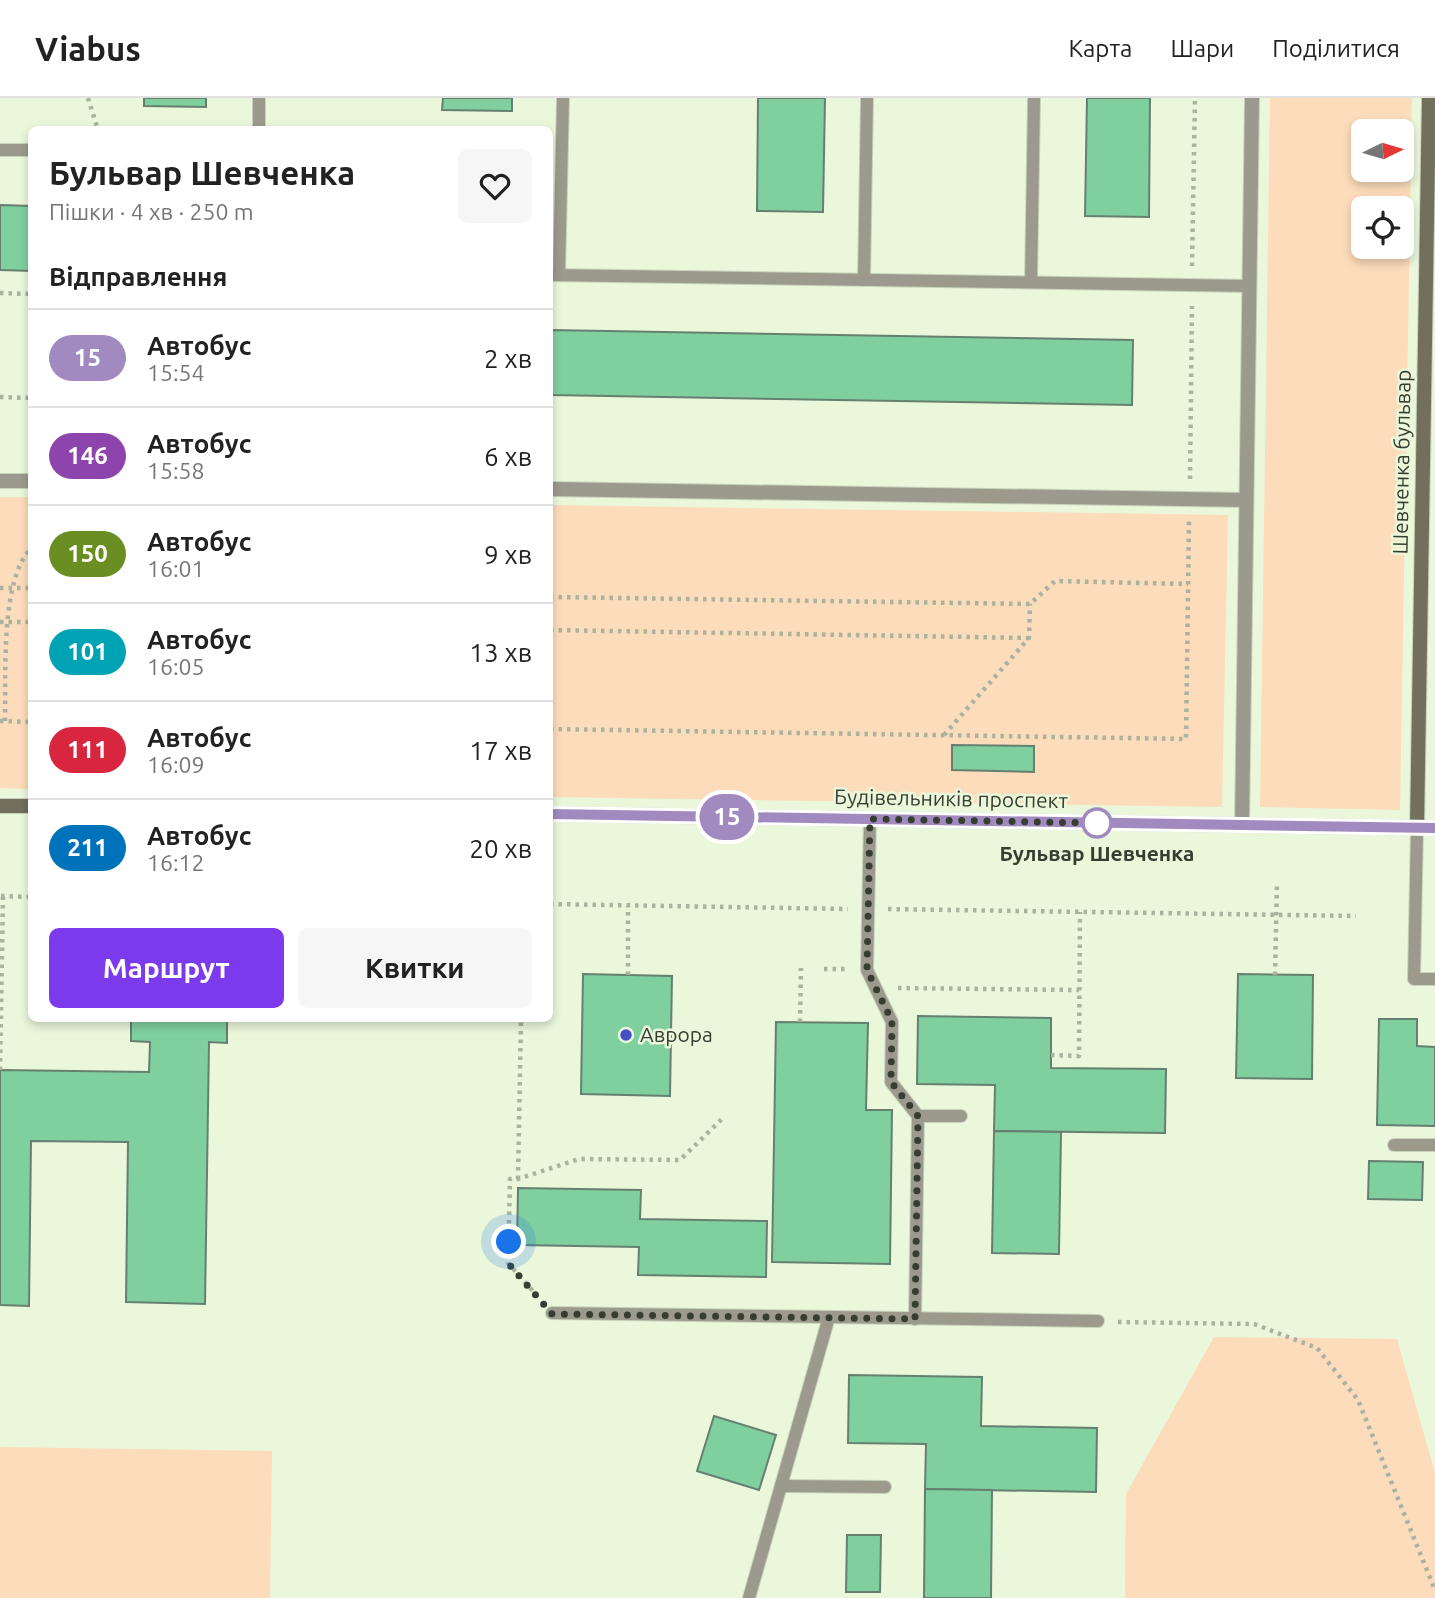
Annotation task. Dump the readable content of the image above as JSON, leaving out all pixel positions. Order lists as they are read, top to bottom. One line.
{"streets":{"main road":["Шевченка бульвар","Будівельників проспект"]},"crossings":[["Шевченка бульвар","Будівельників проспект"]],"places":["Бульвар Шевченка","Аврора"],"lines":["bus line 15"],"north":"right","page":{"header":"Viabus","nav":["Карта","Шари","Поділитися"],"on_map":"15","heading":[["Бульвар Шевченка","Пішки · 4 хв · 250 m"],"Відправлення"],"list":[{"mark":"15","name":"Автобус","note":"15:54","value":"2 хв"},{"mark":"146","name":"Автобус","note":"15:58","value":"6 хв"},{"mark":"150","name":"Автобус","note":"16:01","value":"9 хв"},{"mark":"101","name":"Автобус","note":"16:05","value":"13 хв"},{"mark":"111","name":"Автобус","note":"16:09","value":"17 хв"},{"mark":"211","name":"Автобус","note":"16:12","value":"20 хв"}],"buttons":["Маршрут","Квитки"]}}
